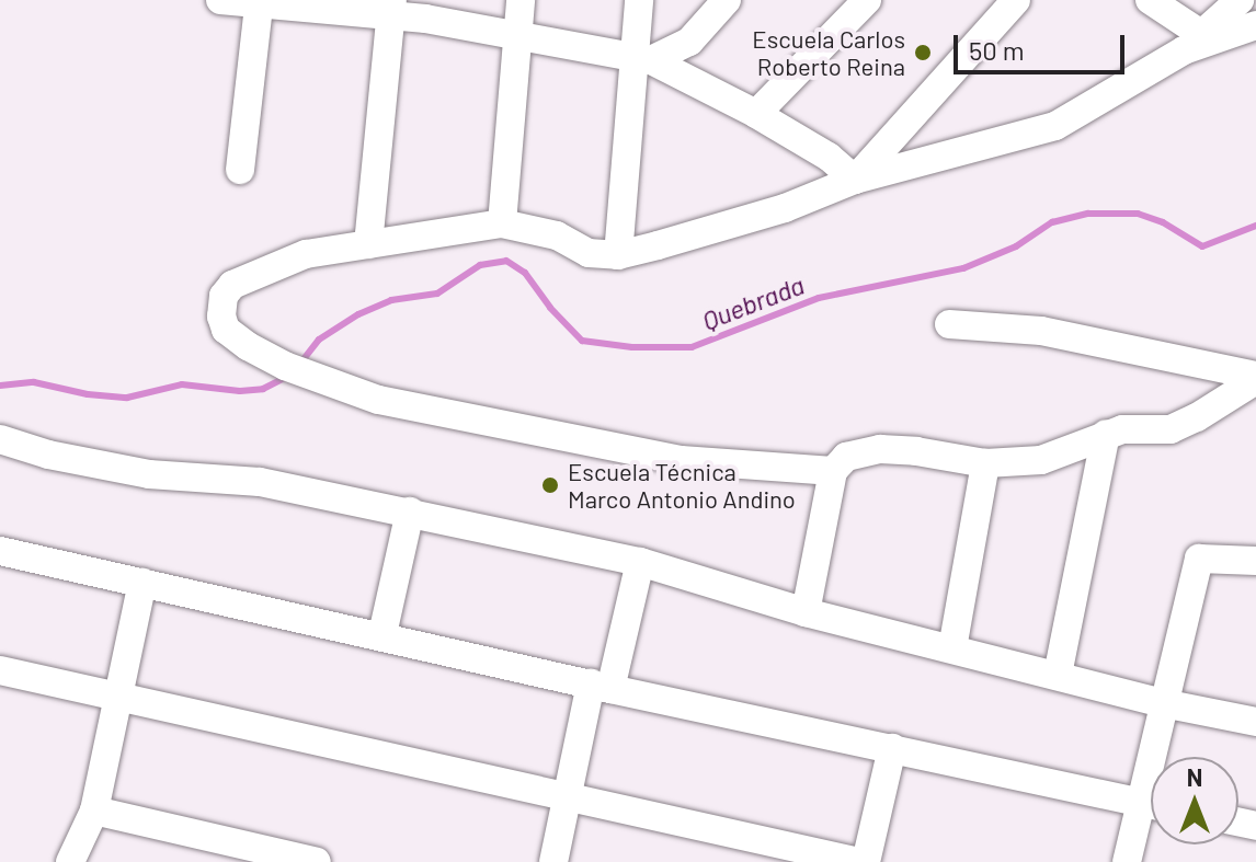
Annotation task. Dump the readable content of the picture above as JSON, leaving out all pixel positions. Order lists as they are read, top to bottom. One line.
{"water":["Quebrada"],"places":["Escuela Carlos Roberto Reina","Escuela Técnica Marco Antonio Andino"],"scale_bar":"50 m","north":"top"}
